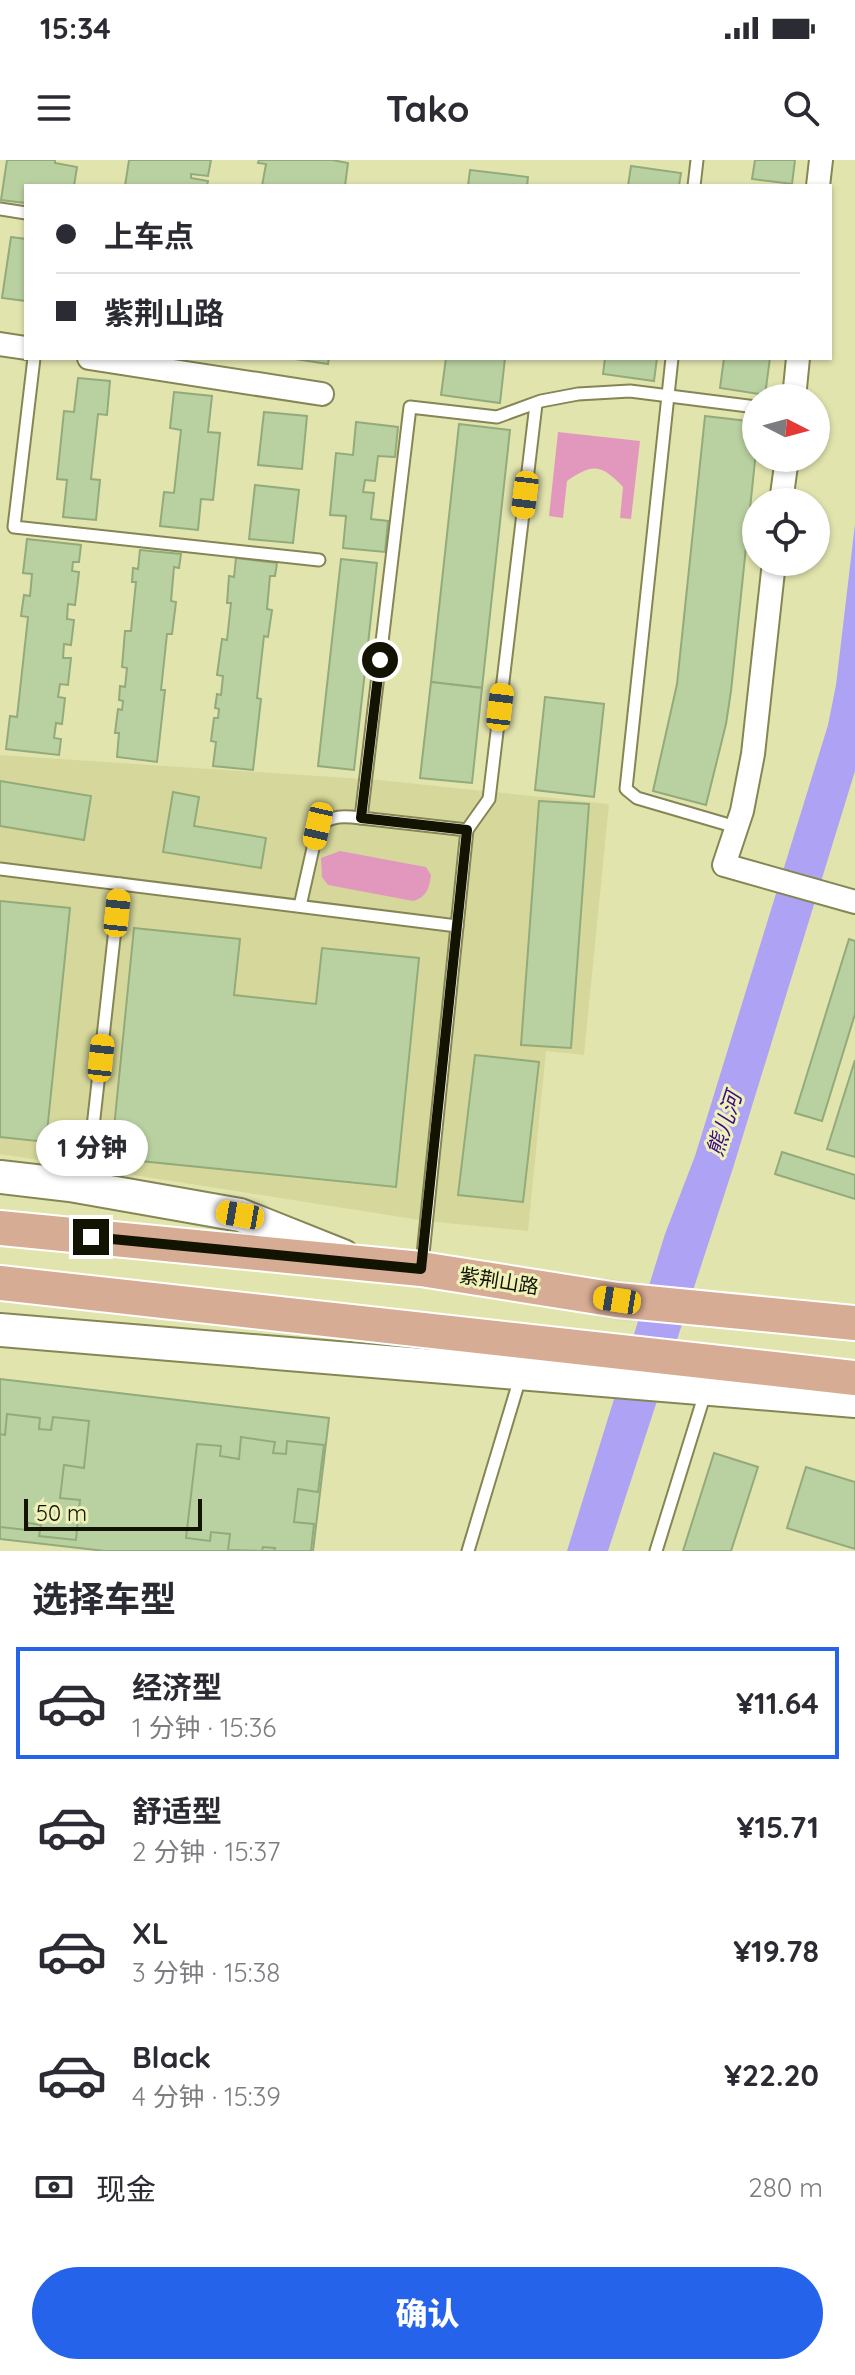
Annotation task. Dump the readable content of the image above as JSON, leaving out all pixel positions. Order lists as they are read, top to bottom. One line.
{"streets":{"main road":["紫荆山路"]},"water":["熊儿河"],"scale_bar":"50 m","north":"right","page":{"status":"15:34","header":"Tako","banner":["上车点","紫荆山路"],"bubble":"1 分钟","scale":"50 m","heading":"选择车型","list":[{"name":"经济型","note":"1 分钟 · 15:36","value":"¥11.64"},{"name":"舒适型","note":"2 分钟 · 15:37","value":"¥15.71"},{"name":"XL","note":"3 分钟 · 15:38","value":"¥19.78"},{"name":"Black","note":"4 分钟 · 15:39","value":"¥22.20"}],"pay":["现金","280 m"],"buttons":"确认"}}
